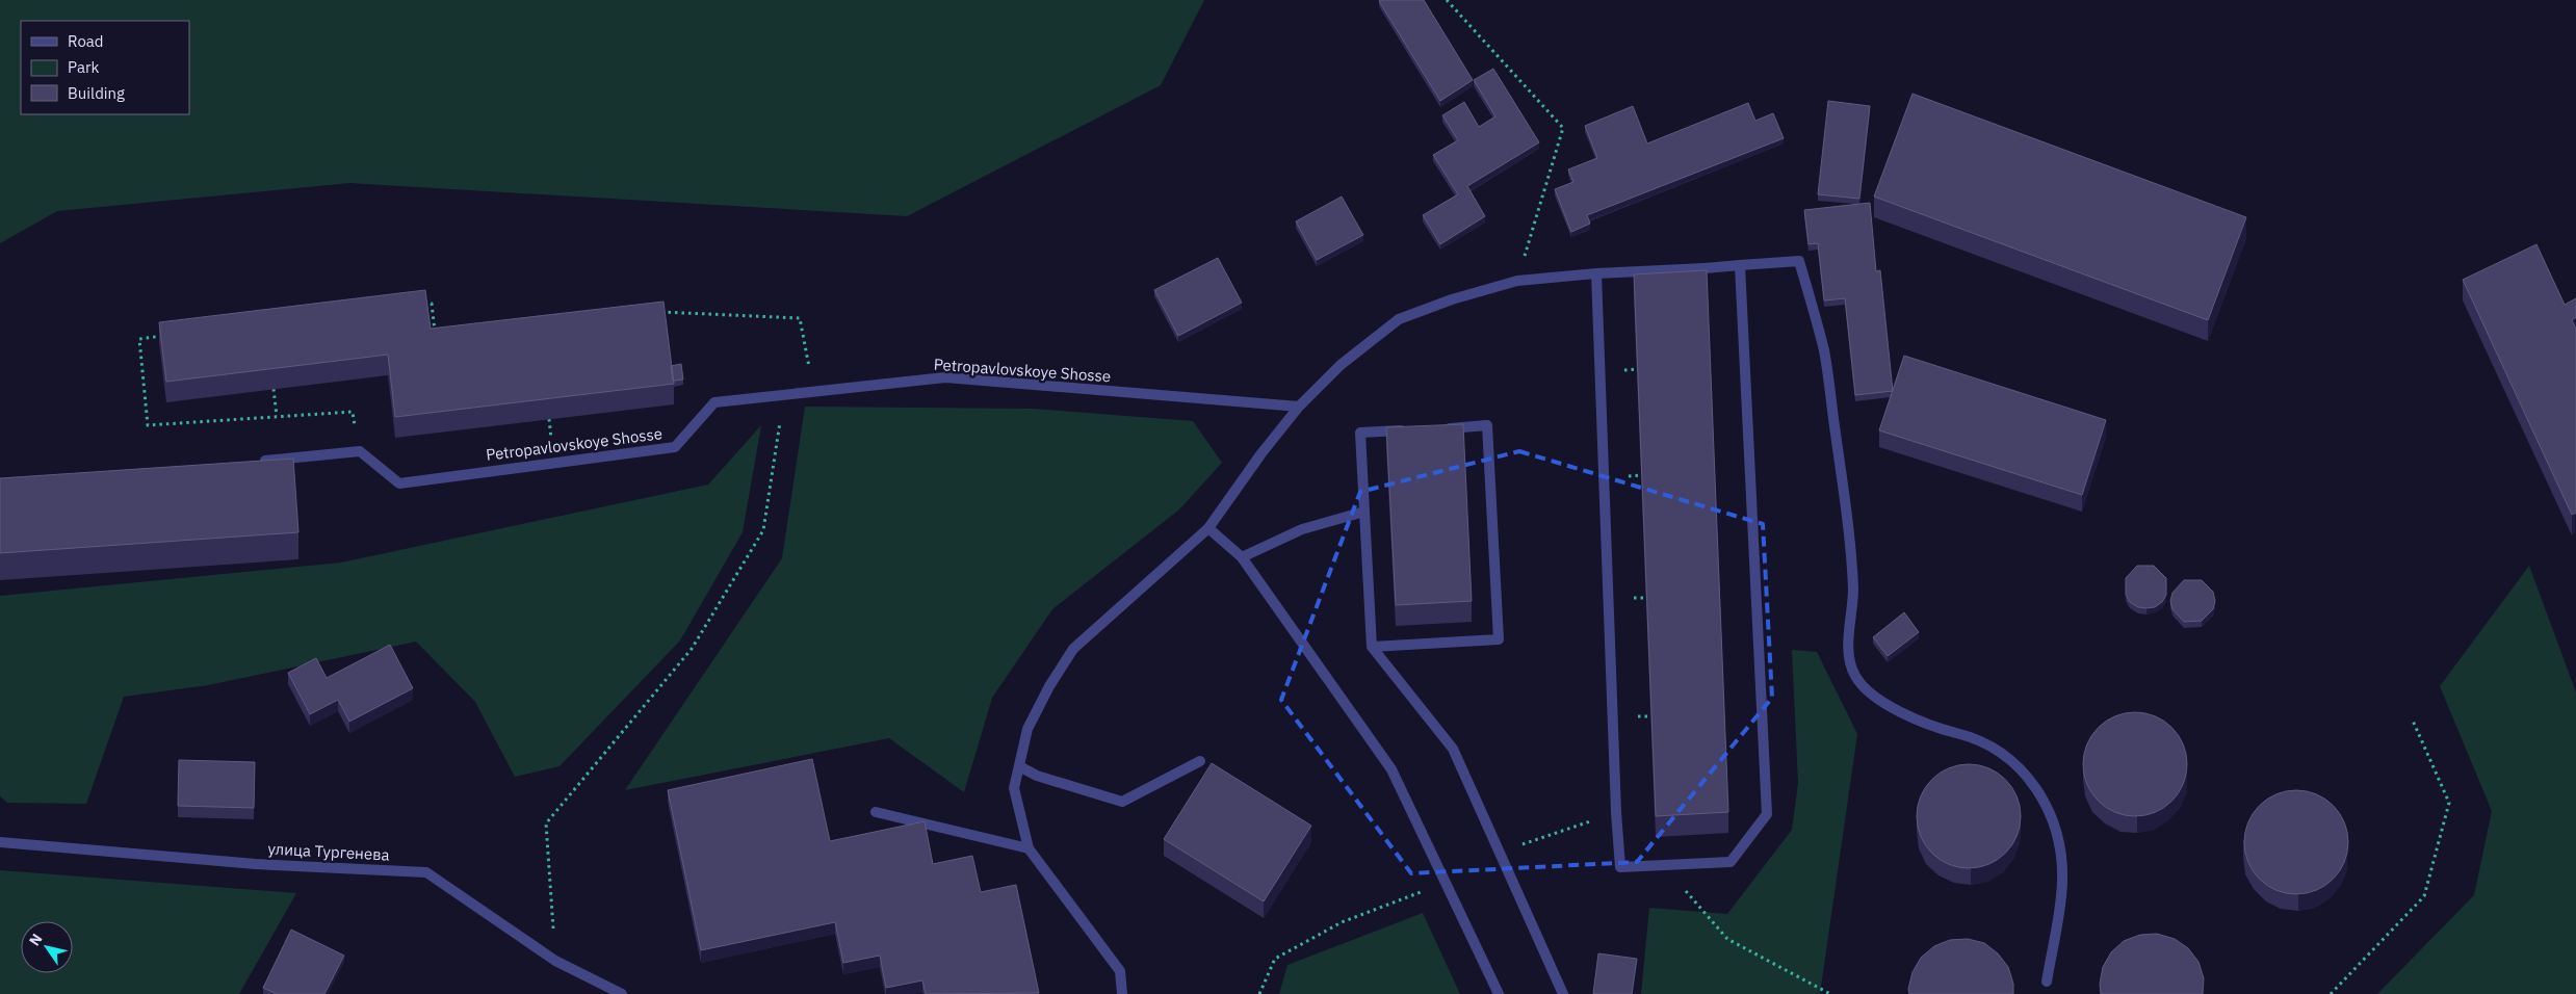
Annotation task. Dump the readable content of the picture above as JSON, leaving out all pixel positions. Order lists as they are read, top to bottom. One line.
{"streets":{"street":["Petropavlovskoye Shosse","улица Тургенева"]},"legend":["Road","Park","Building"],"north":"top left"}
